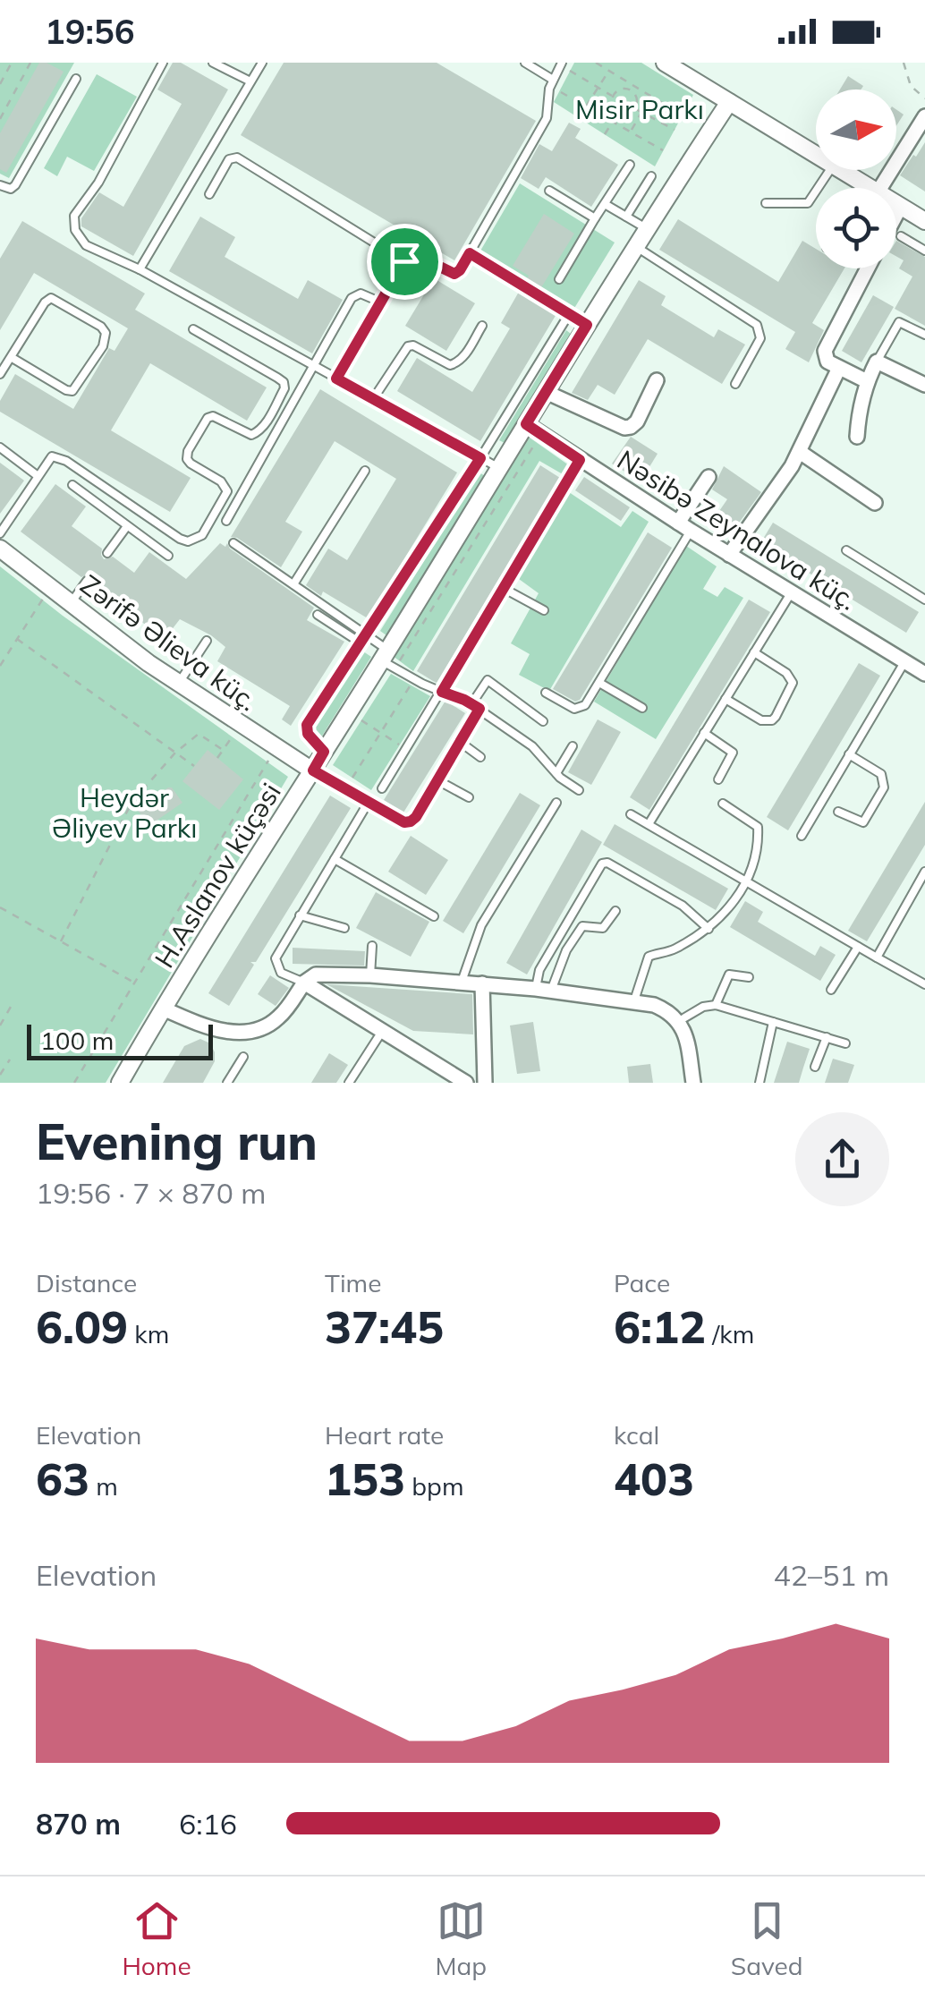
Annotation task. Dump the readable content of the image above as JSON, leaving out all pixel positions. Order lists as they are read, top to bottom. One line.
{"streets":{"street":["Nəsibə Zeynalova küç.","Zərifə Əlieva küç.","H.Aslanov küçəsi"]},"crossings":[["Nəsibə Zeynalova küç.","H.Aslanov küçəsi"],["Zərifə Əlieva küç.","H.Aslanov küçəsi"]],"parks":["Misir Parkı","Heydər Əliyev Parkı"],"scale_bar":"100 m","north":"right","page":{"status":"19:56","scale":"100 m","heading":["Evening run","19:56 · 7 × 870 m"],"stats":[["Distance","6.09 km"],["Time","37:45"],["Pace","6:12 /km"],["Elevation","63 m"],["Heart rate","153 bpm"],["kcal","403"]],"chart":["Elevation","42–51 m"],"list":[{"name":"870 m","note":"6:16"}],"tabs":["Home","Map","Saved"]}}
